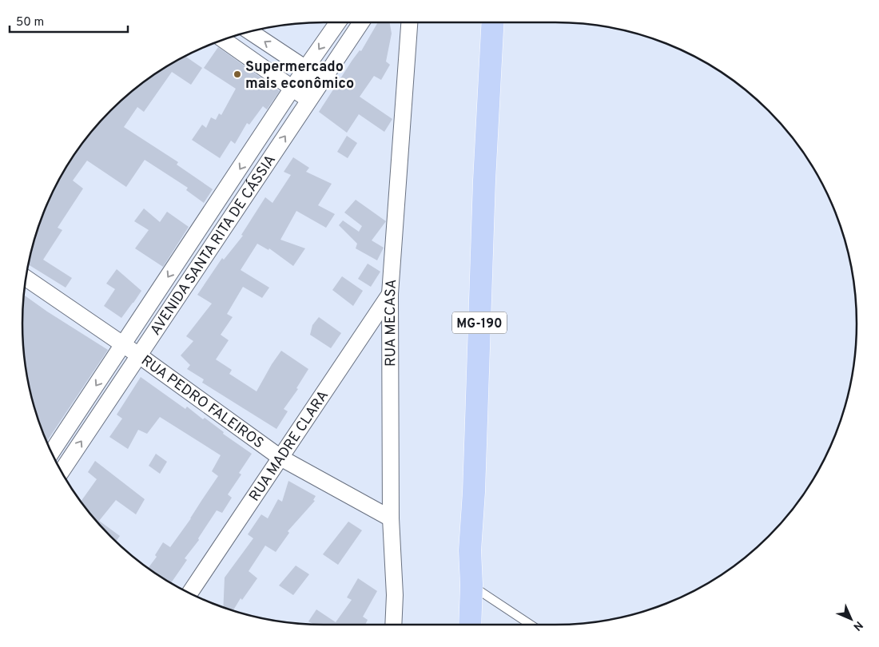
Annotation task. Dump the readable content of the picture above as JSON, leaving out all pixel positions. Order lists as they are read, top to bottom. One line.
{"streets":{"main road":["MG-190"],"street":["AVENIDA SANTA RITA DE CÁSSIA","RUA MECASA","RUA PEDRO FALEIROS","RUA MADRE CLARA"]},"crossings":[["AVENIDA SANTA RITA DE CÁSSIA","RUA PEDRO FALEIROS"],["RUA MECASA","RUA PEDRO FALEIROS"],["RUA MECASA","RUA MADRE CLARA"],["RUA PEDRO FALEIROS","RUA MADRE CLARA"]],"places":["Supermercado mais econômico"],"scale_bar":"50 m","north":"bottom right"}
